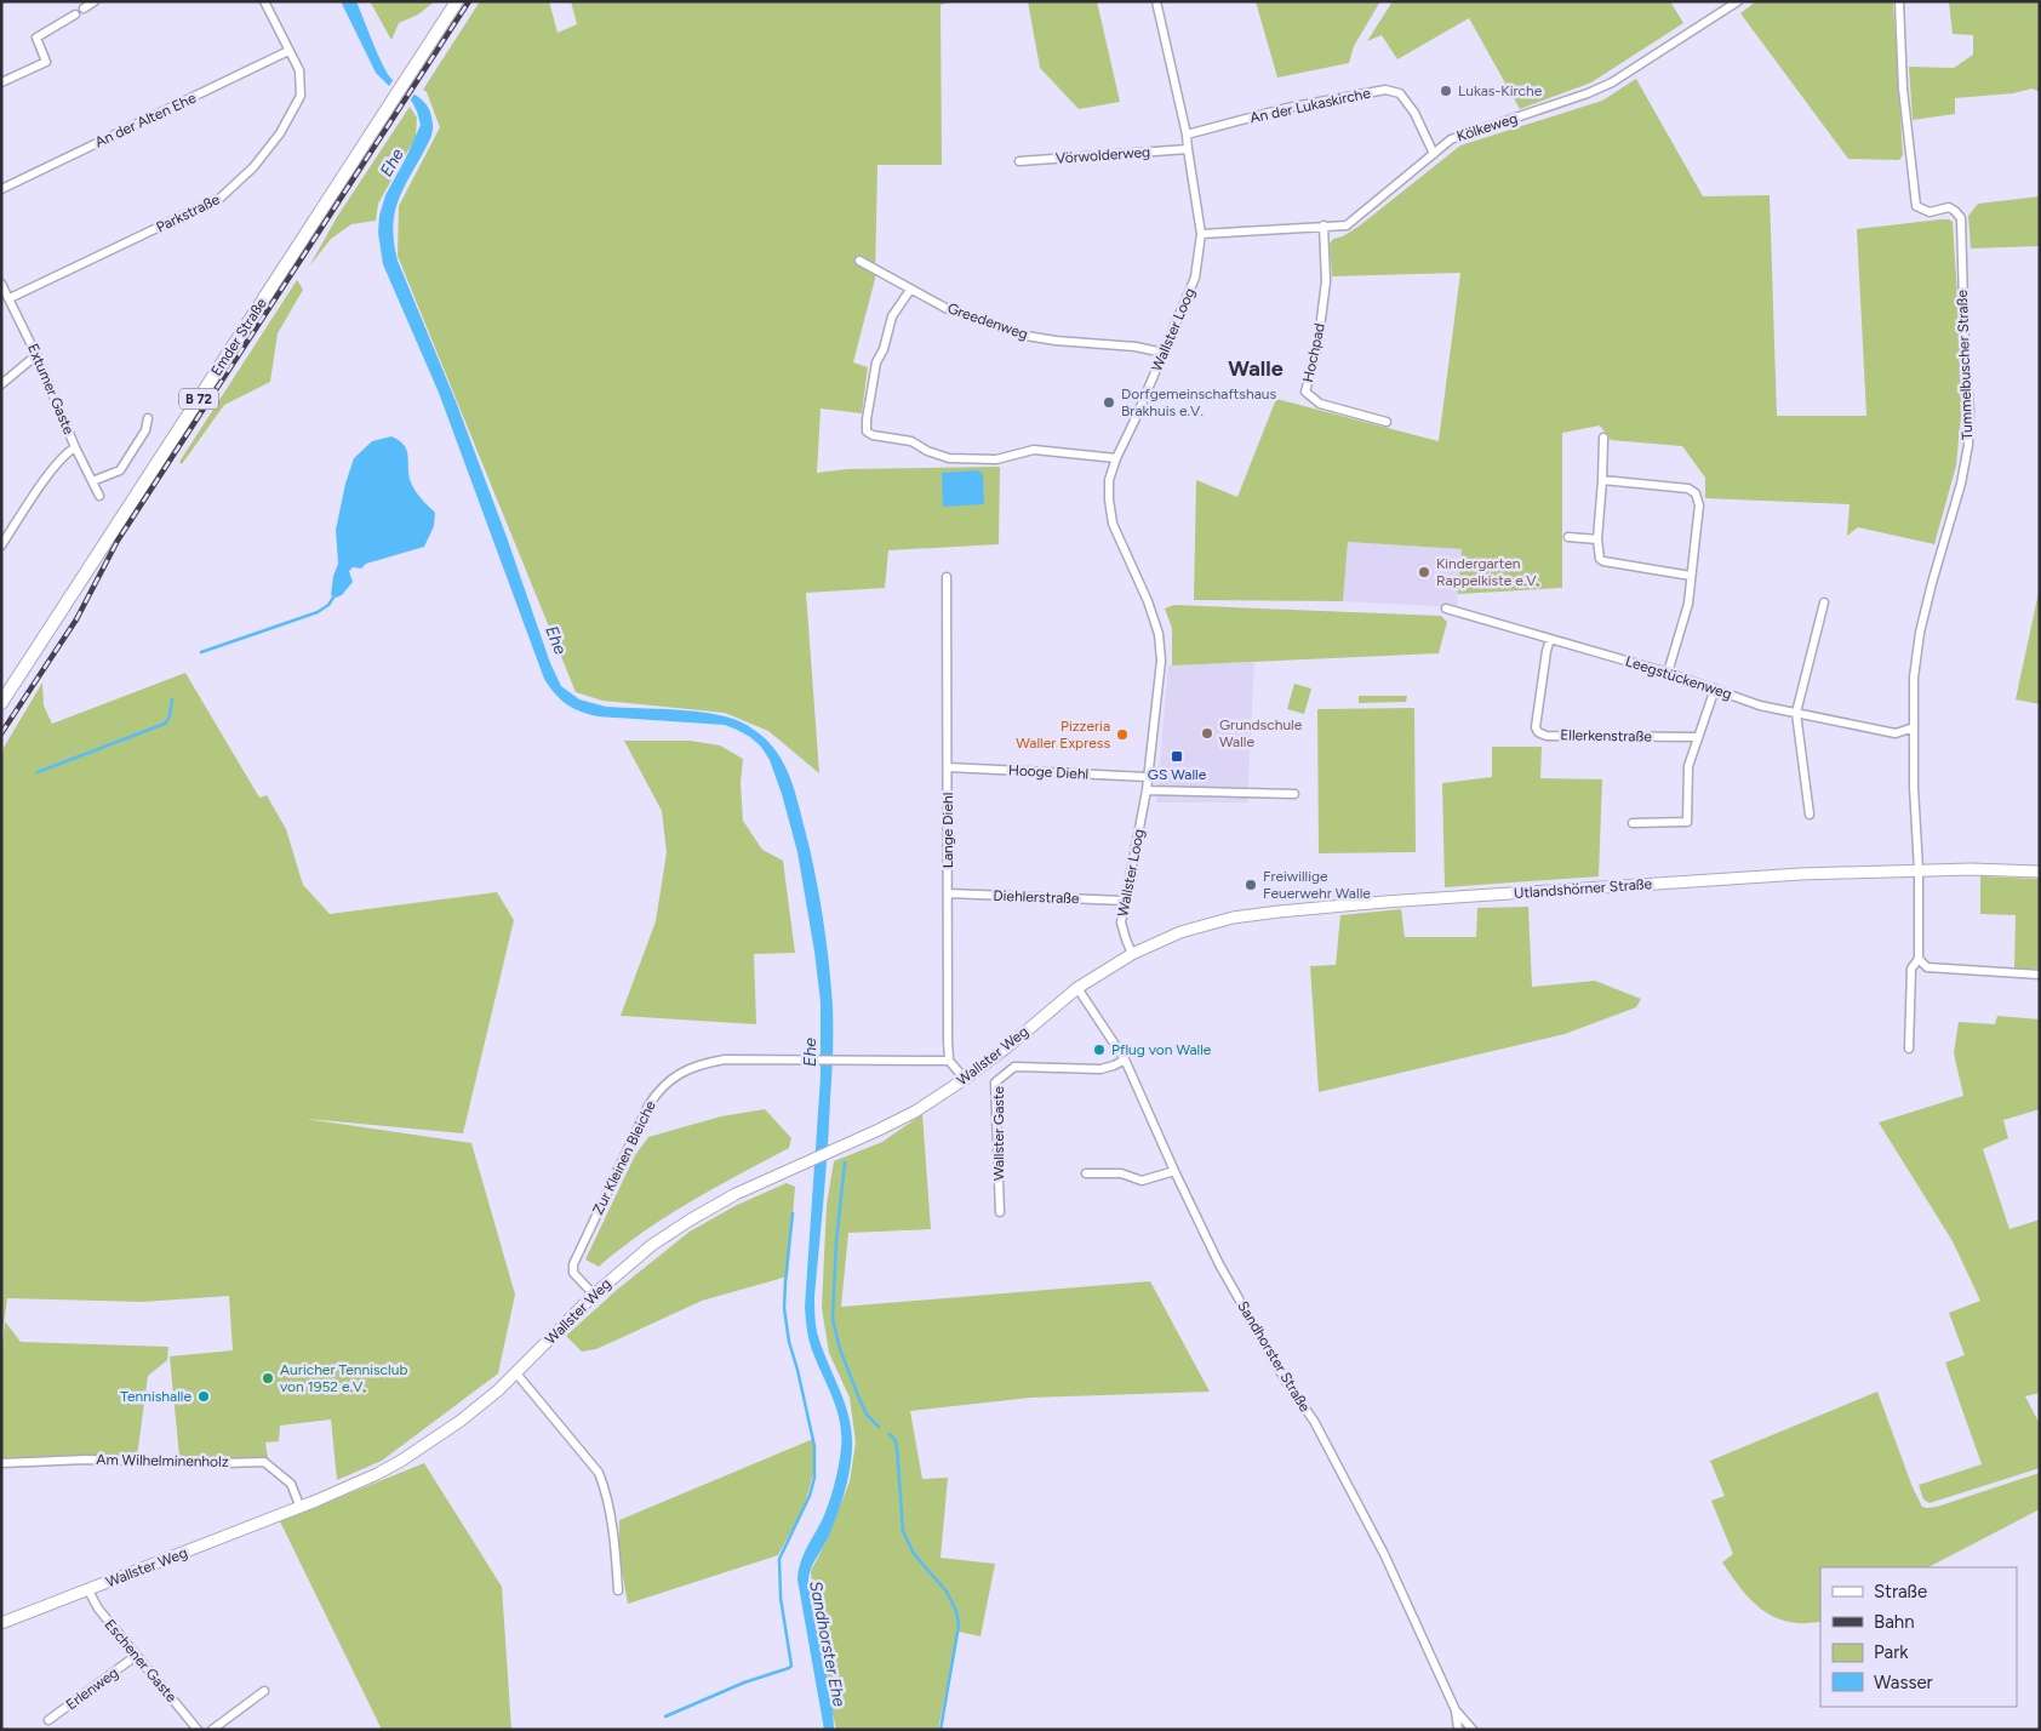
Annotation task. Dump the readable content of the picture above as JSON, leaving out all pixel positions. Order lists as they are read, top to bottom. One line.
{"streets":{"main road":["Emder Straße","B 72"],"street":["An der Lukaskirche","An der Alten Ehe","Kölkeweg","Vörwolderweg","Parkstraße","Greedenweg","Wallster Loog","Hochpad","Tummelbuscher Straße","Extumer Gaste","Leegstückenweg","Ellerkenstraße","Hooge Diehl","Lange Diehl","Utlandshörner Straße","Diehlerstraße","Wallster Weg","Wallster Gaste","Zur Kleinen Bleiche","Sandhorster Straße","Am Wilhelminenholz","Eschener Gaste","Erlenweg"]},"crossings":[["An der Lukaskirche","Kölkeweg"],["An der Lukaskirche","Wallster Loog"],["An der Alten Ehe","Parkstraße"],["Kölkeweg","Wallster Loog"],["Kölkeweg","Hochpad"],["Vörwolderweg","Wallster Loog"],["Parkstraße","Extumer Gaste"],["Greedenweg","Wallster Loog"],["Wallster Loog","Hooge Diehl"],["Wallster Loog","Utlandshörner Straße"],["Wallster Loog","Diehlerstraße"],["Wallster Loog","Wallster Weg"],["Tummelbuscher Straße","Leegstückenweg"],["Tummelbuscher Straße","Utlandshörner Straße"],["Leegstückenweg","Ellerkenstraße"],["Hooge Diehl","Lange Diehl"],["Lange Diehl","Diehlerstraße"],["Lange Diehl","Zur Kleinen Bleiche"],["Utlandshörner Straße","Wallster Weg"],["Wallster Weg","Zur Kleinen Bleiche"],["Wallster Weg","Sandhorster Straße"],["Wallster Weg","Am Wilhelminenholz"],["Wallster Weg","Eschener Gaste"],["Wallster Gaste","Sandhorster Straße"],["Eschener Gaste","Erlenweg"]],"districts":["Walle"],"water":["Ehe","Sandhorster Ehe"],"places":{"other":["Lukas-Kirche","Dorfgemeinschaftshaus Brakhuis e.V.","Kindergarten Rappelkiste e.V.","Grundschule Walle","Pizzeria Waller Express","Freiwillige Feuerwehr Walle","Pflug von Walle","Auricher Tennisclub von 1952 e.V.","Tennishalle"],"transit":["GS Walle"]},"legend":["Straße","Bahn","Park","Wasser"]}
